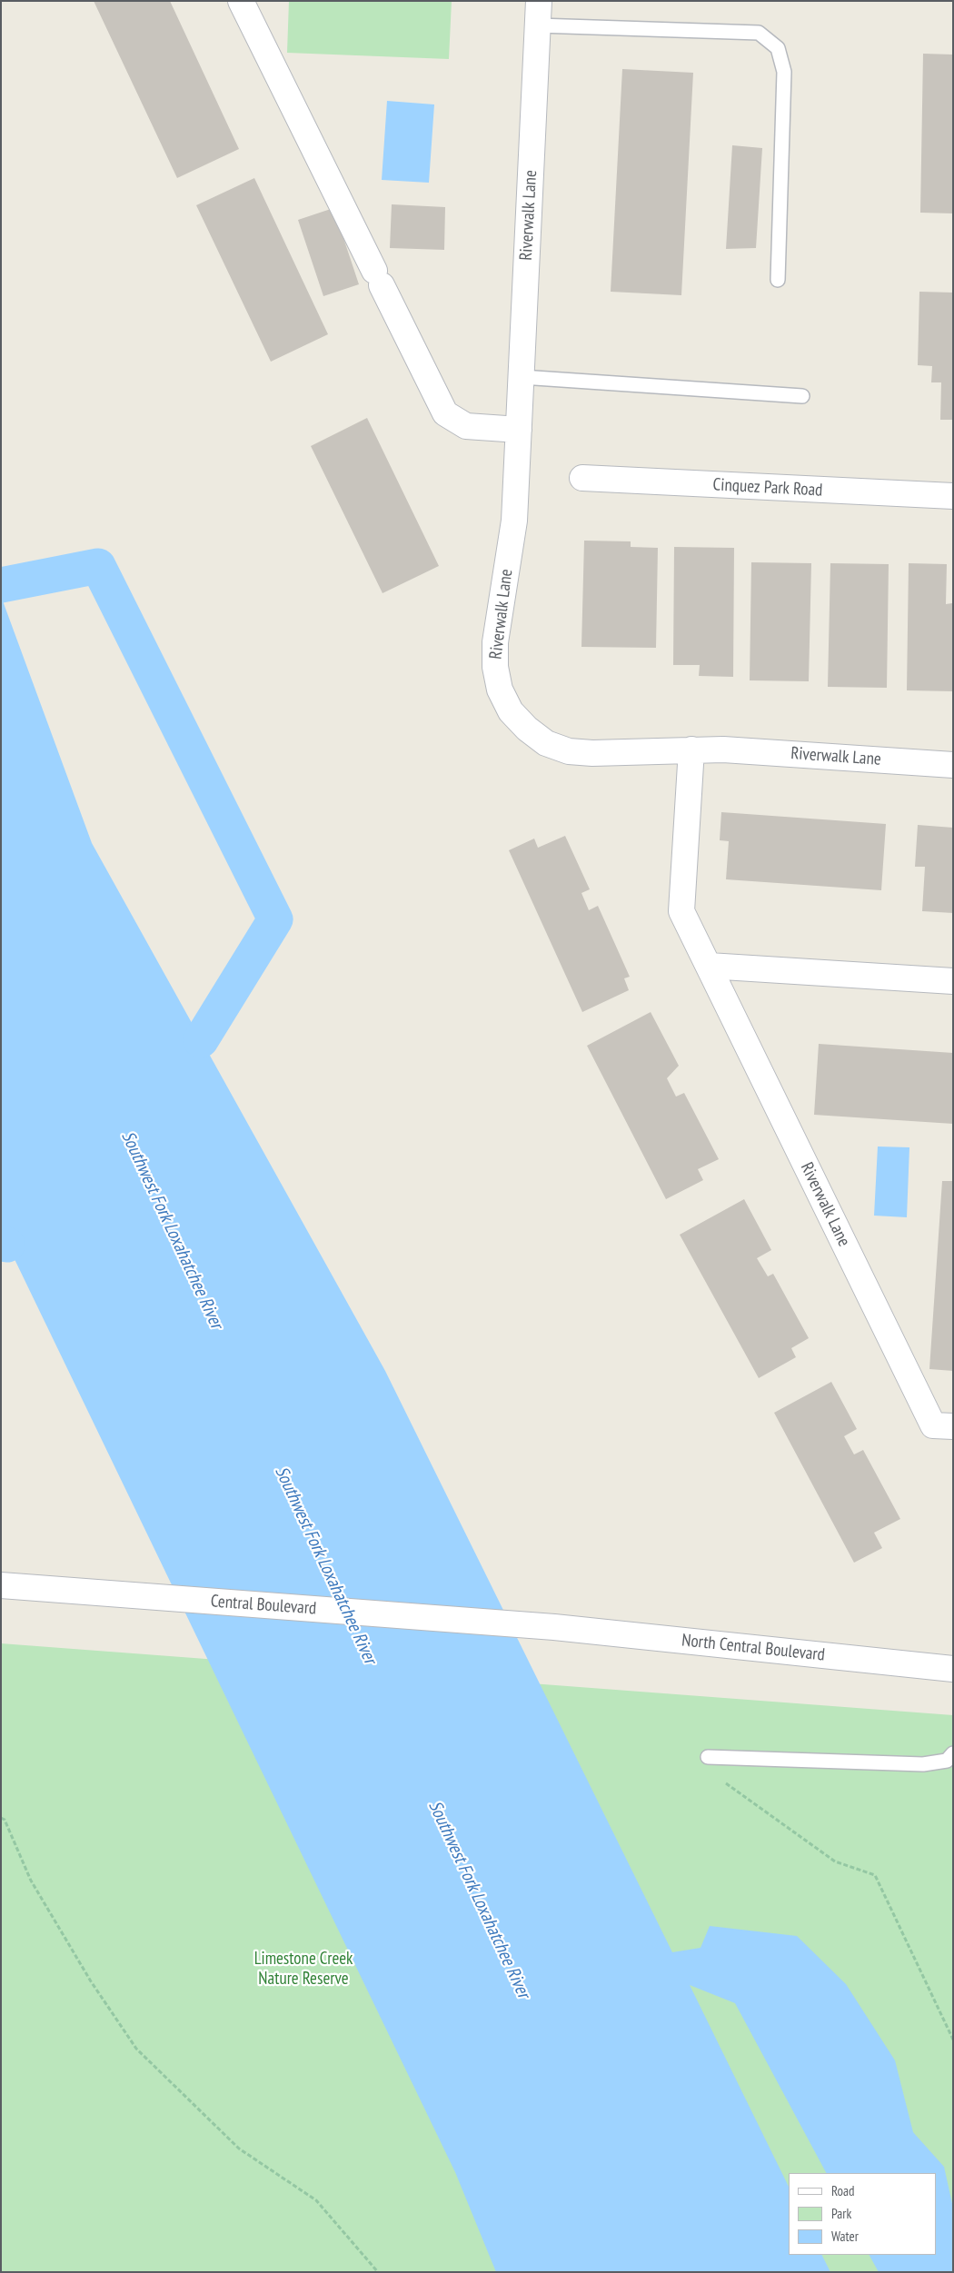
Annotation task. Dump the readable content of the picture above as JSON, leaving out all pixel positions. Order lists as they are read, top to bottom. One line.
{"streets":{"street":["Riverwalk Lane","Cinquez Park Road","Central Boulevard","North Central Boulevard"]},"crossings":[["Central Boulevard","North Central Boulevard"]],"water":["Southwest Fork Loxahatchee River"],"parks":["Limestone Creek Nature Reserve"],"legend":["Road","Park","Water"]}
